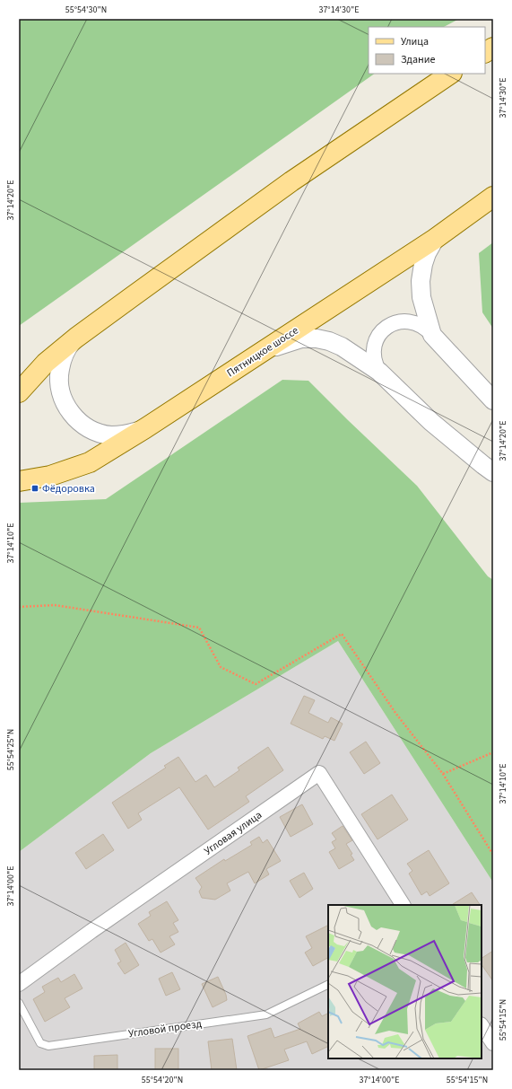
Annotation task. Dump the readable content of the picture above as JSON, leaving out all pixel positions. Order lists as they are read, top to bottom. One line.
{"streets":{"main road":["Пятницкое шоссе"],"street":["Угловая улица"],"lane":["Угловой проезд"]},"places":{"transit":["Фёдоровка"]},"legend":["Улица","Здание"],"coordinates":["55°54'30\"N","37°14'30\"E","37°14'20\"E","37°14'10\"E","55°54'25\"N","37°14'00\"E","55°54'15\"N","55°54'20\"N"]}
